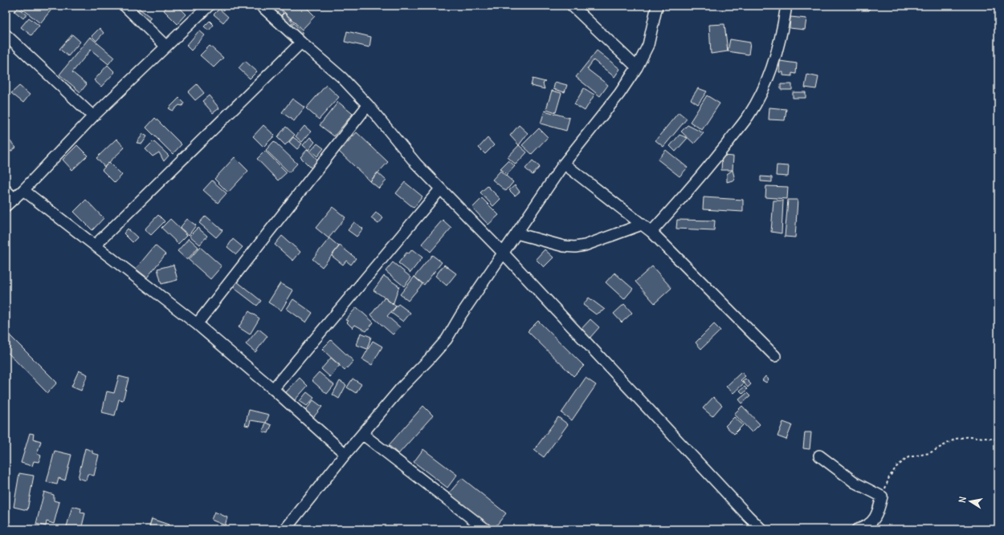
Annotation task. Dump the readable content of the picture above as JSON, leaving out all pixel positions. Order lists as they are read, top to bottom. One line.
{"north":"left"}
